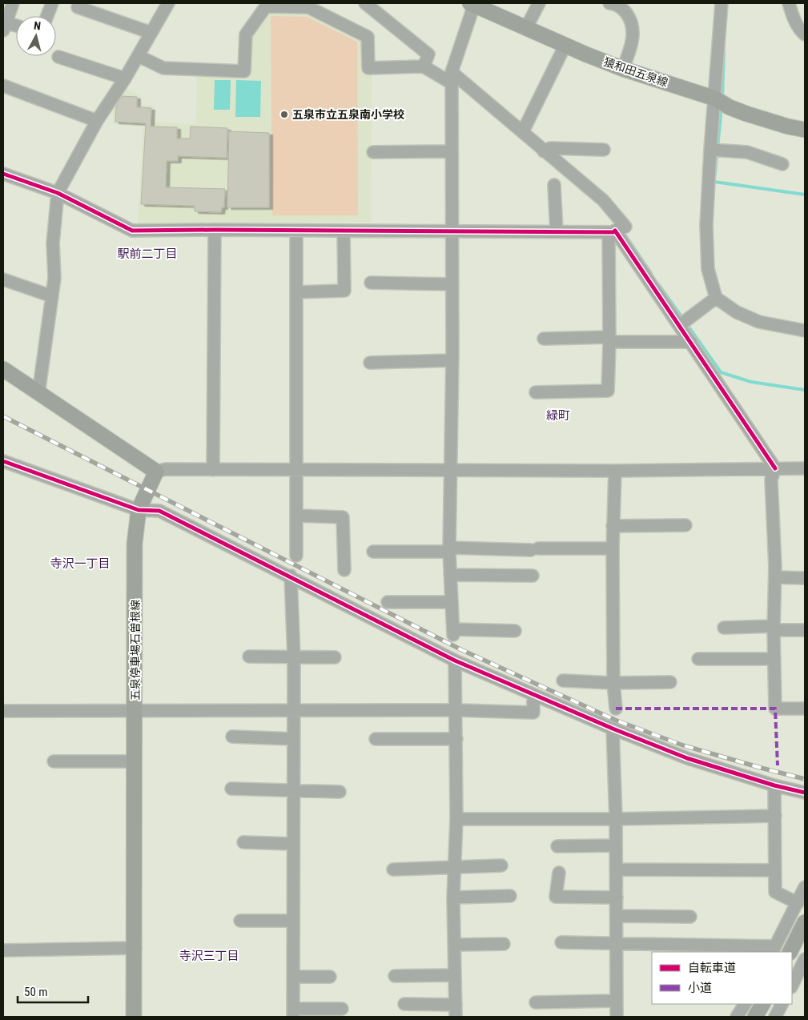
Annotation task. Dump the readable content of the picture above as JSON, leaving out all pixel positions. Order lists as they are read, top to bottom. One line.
{"streets":{"main road":["猿和田五泉線","五泉停車場石曽根線"]},"districts":["駅前二丁目","緑町","寺沢一丁目","寺沢三丁目"],"places":["五泉市立五泉南小学校"],"legend":["自転車道","小道"],"scale_bar":"50 m","north":"top"}
